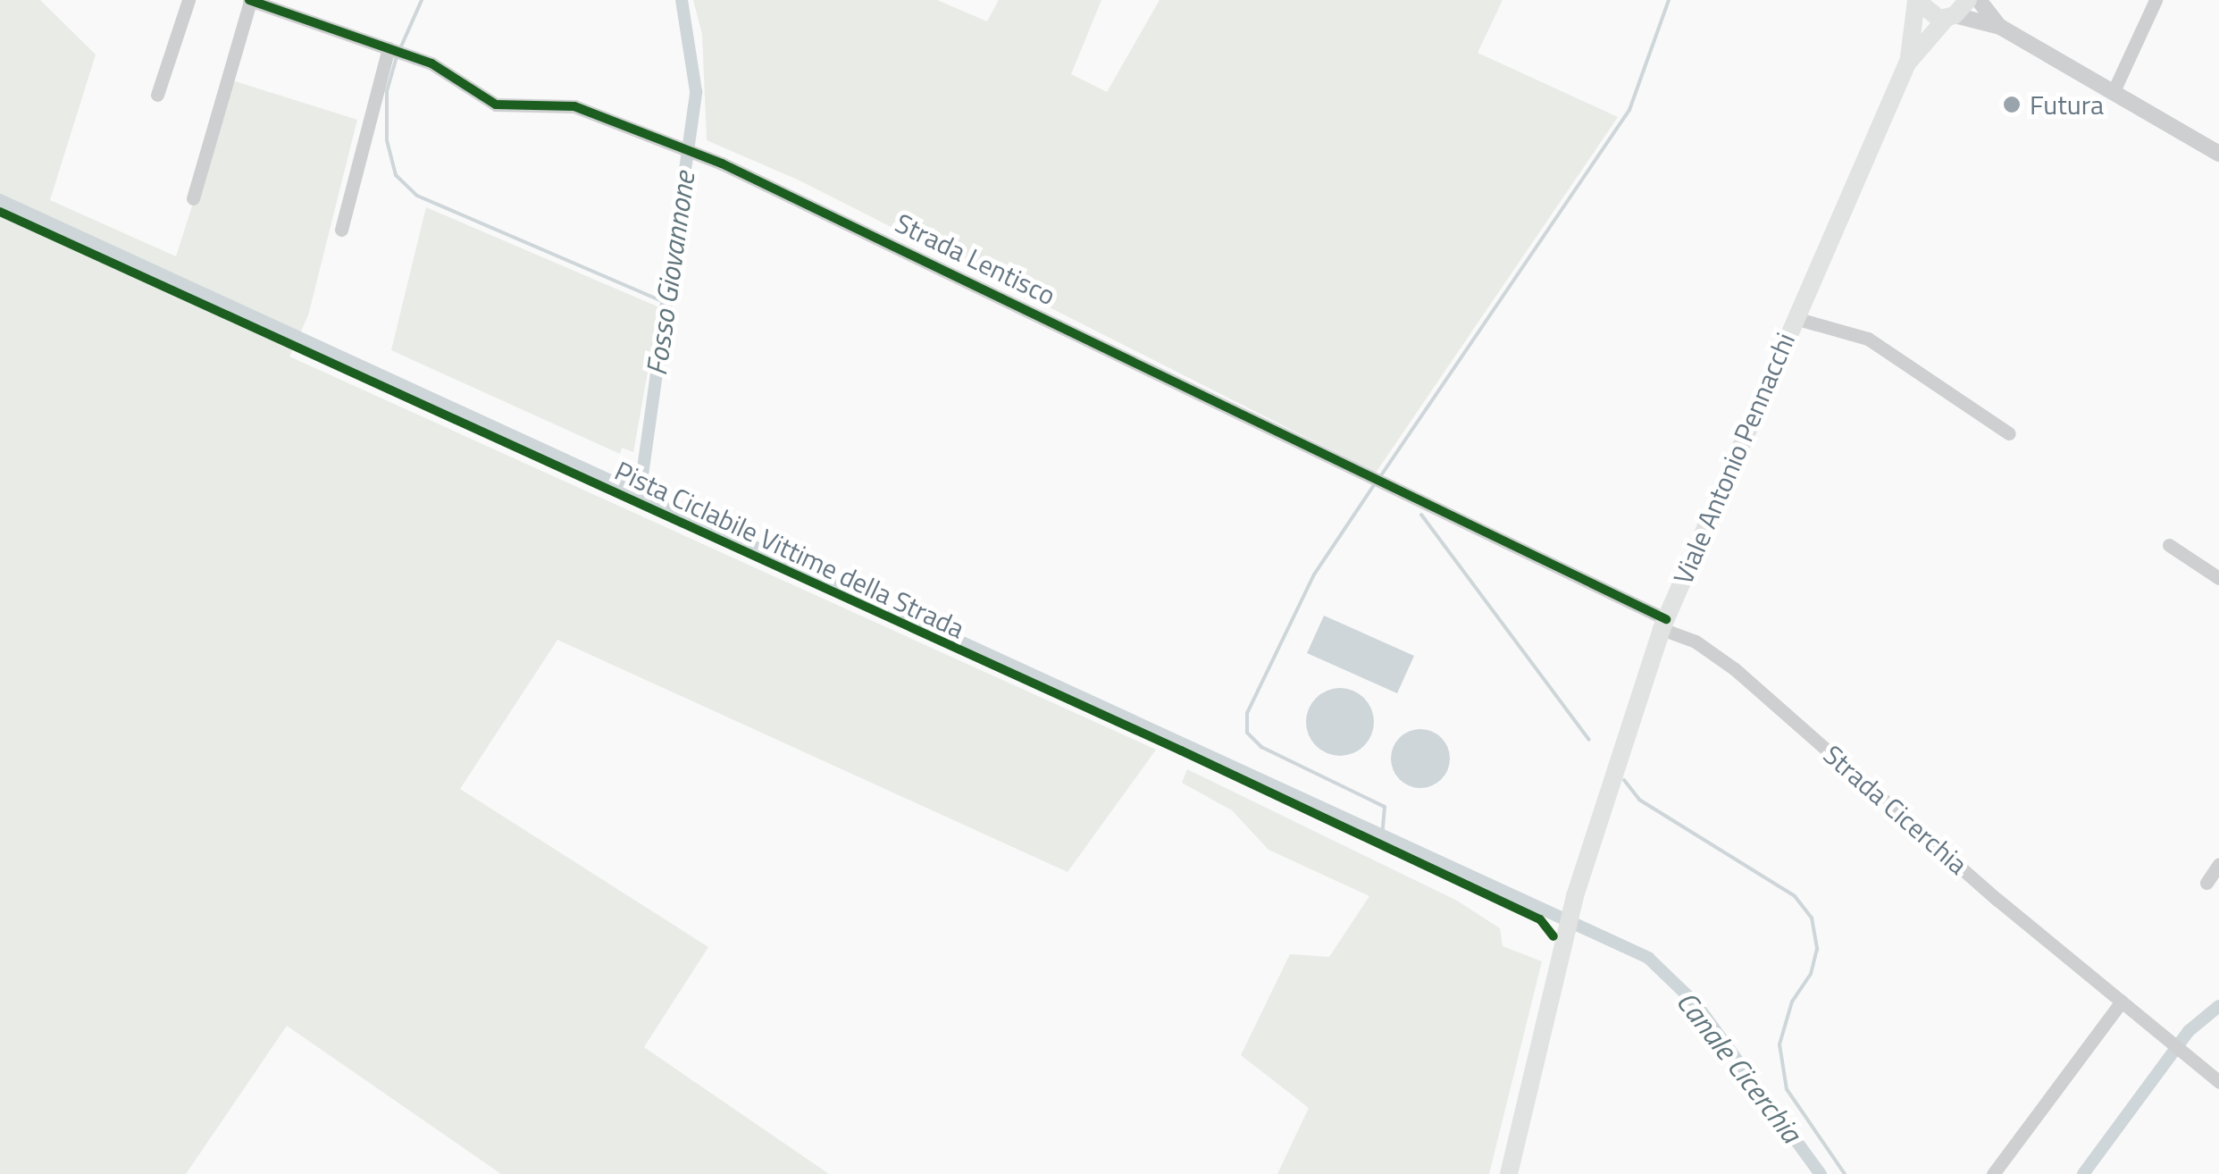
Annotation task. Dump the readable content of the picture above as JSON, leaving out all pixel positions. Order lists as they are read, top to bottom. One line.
{"streets":{"main road":["Viale Antonio Pennacchi"],"street":["Strada Lentisco","Strada Cicerchia"],"cycle path":["Pista Ciclabile Vittime della Strada"]},"crossings":[["Strada Lentisco","Viale Antonio Pennacchi"],["Strada Lentisco","Strada Cicerchia"],["Viale Antonio Pennacchi","Strada Cicerchia"]],"water":["Fosso Giovannone","Canale Cicerchia"],"places":["Futura"]}
